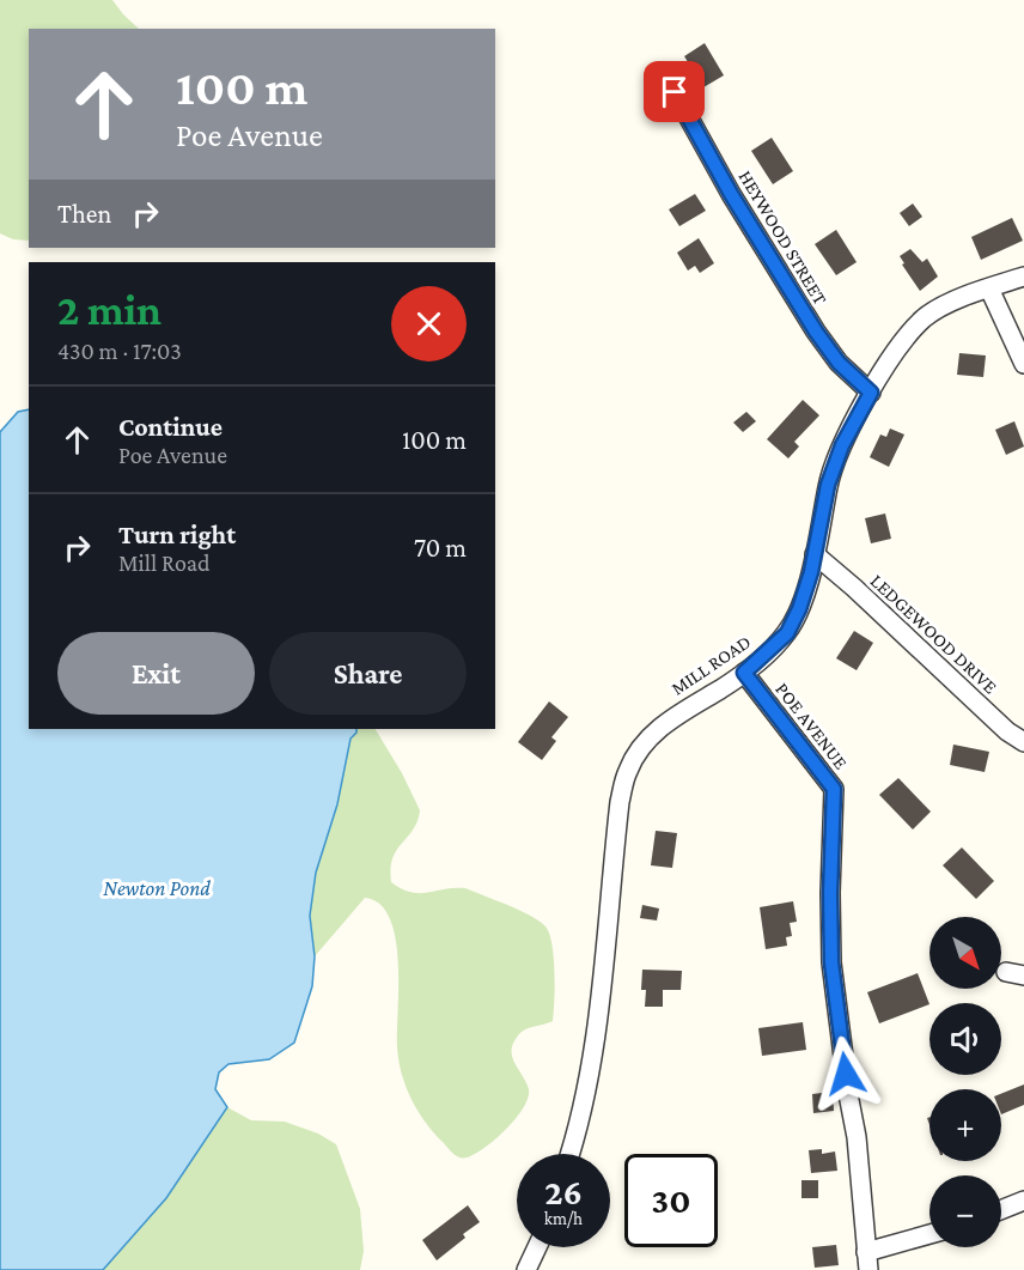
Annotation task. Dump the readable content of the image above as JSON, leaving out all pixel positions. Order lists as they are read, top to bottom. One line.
{"streets":{"street":["HEYWOOD STREET","LEDGEWOOD DRIVE","MILL ROAD","POE AVENUE"]},"crossings":[["HEYWOOD STREET","MILL ROAD"],["LEDGEWOOD DRIVE","MILL ROAD"],["MILL ROAD","POE AVENUE"]],"water":["Newton Pond"],"north":"bottom right","page":{"turn":["100 m","Poe Avenue"],"then":"Then","heading":["2 min","430 m · 17:03"],"list":[{"name":"Continue","note":"Poe Avenue","value":"100 m"},{"name":"Turn right","note":"Mill Road","value":"70 m"}],"buttons":["Exit","Share"],"map_buttons":["+","−"],"speed":"26 km/h","limit":"30"}}
